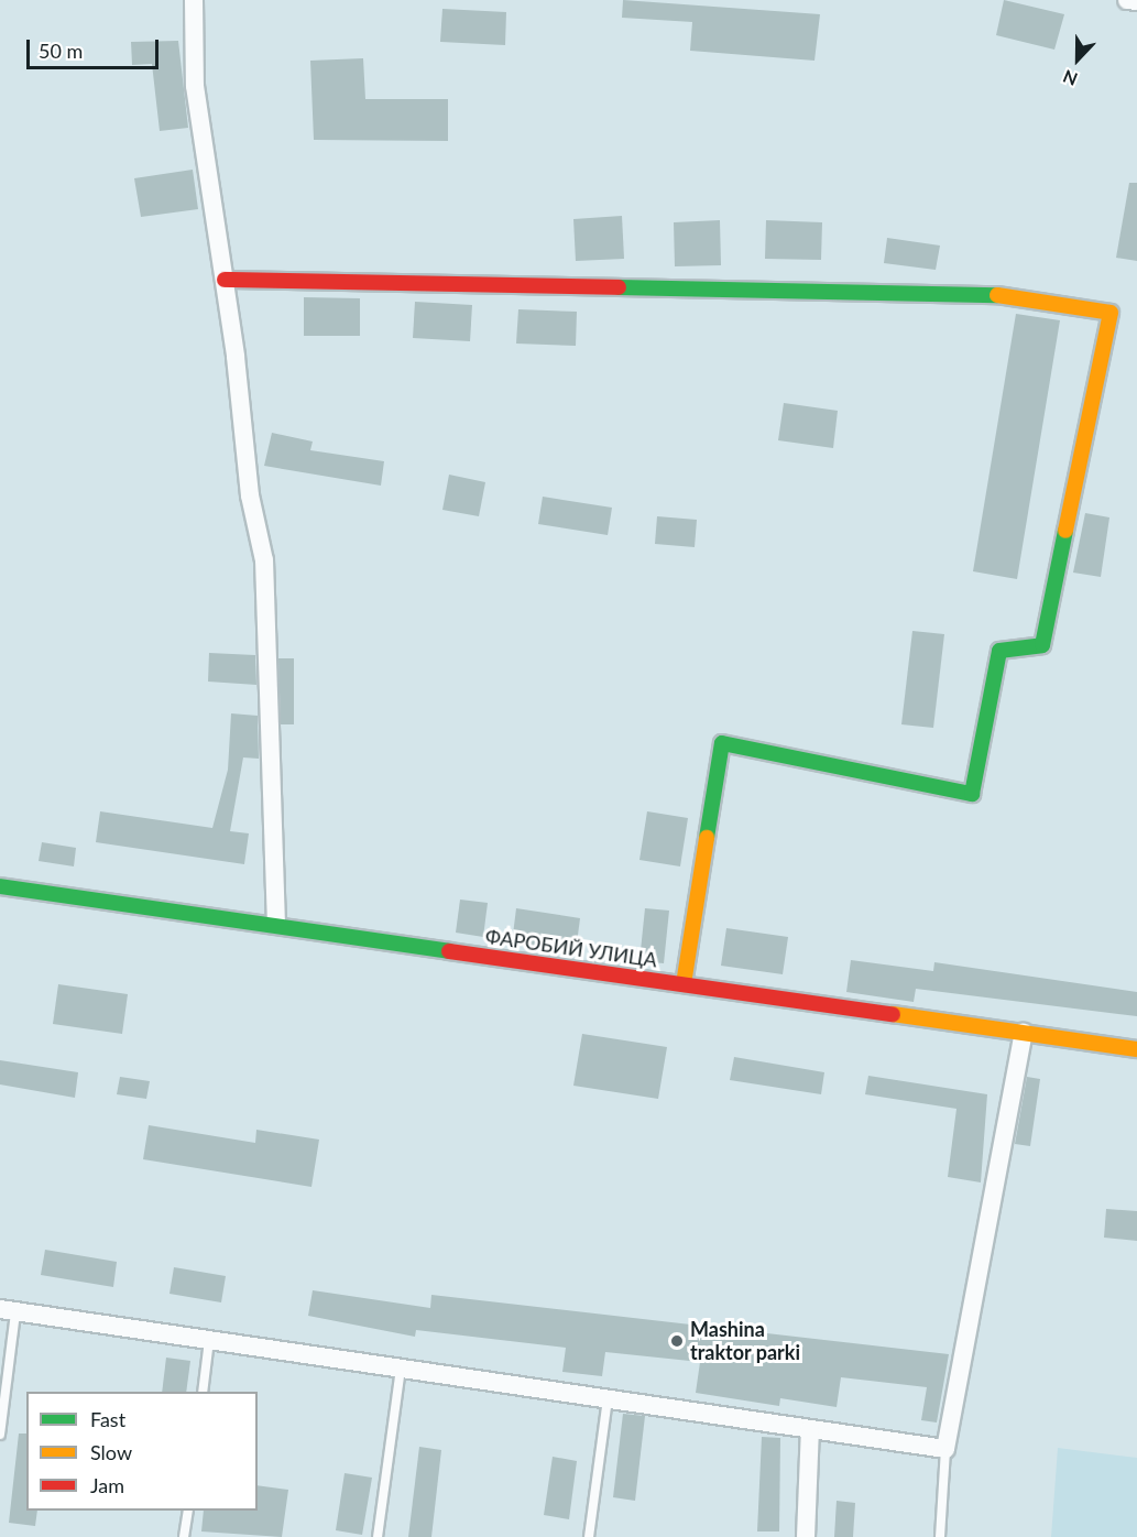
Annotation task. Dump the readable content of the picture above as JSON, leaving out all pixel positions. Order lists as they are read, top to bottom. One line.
{"streets":{"street":["ФАРОБИЙ УЛИЦА"]},"places":["Mashina traktor parki"],"legend":["Fast","Slow","Jam"],"scale_bar":"50 m","north":"bottom"}
